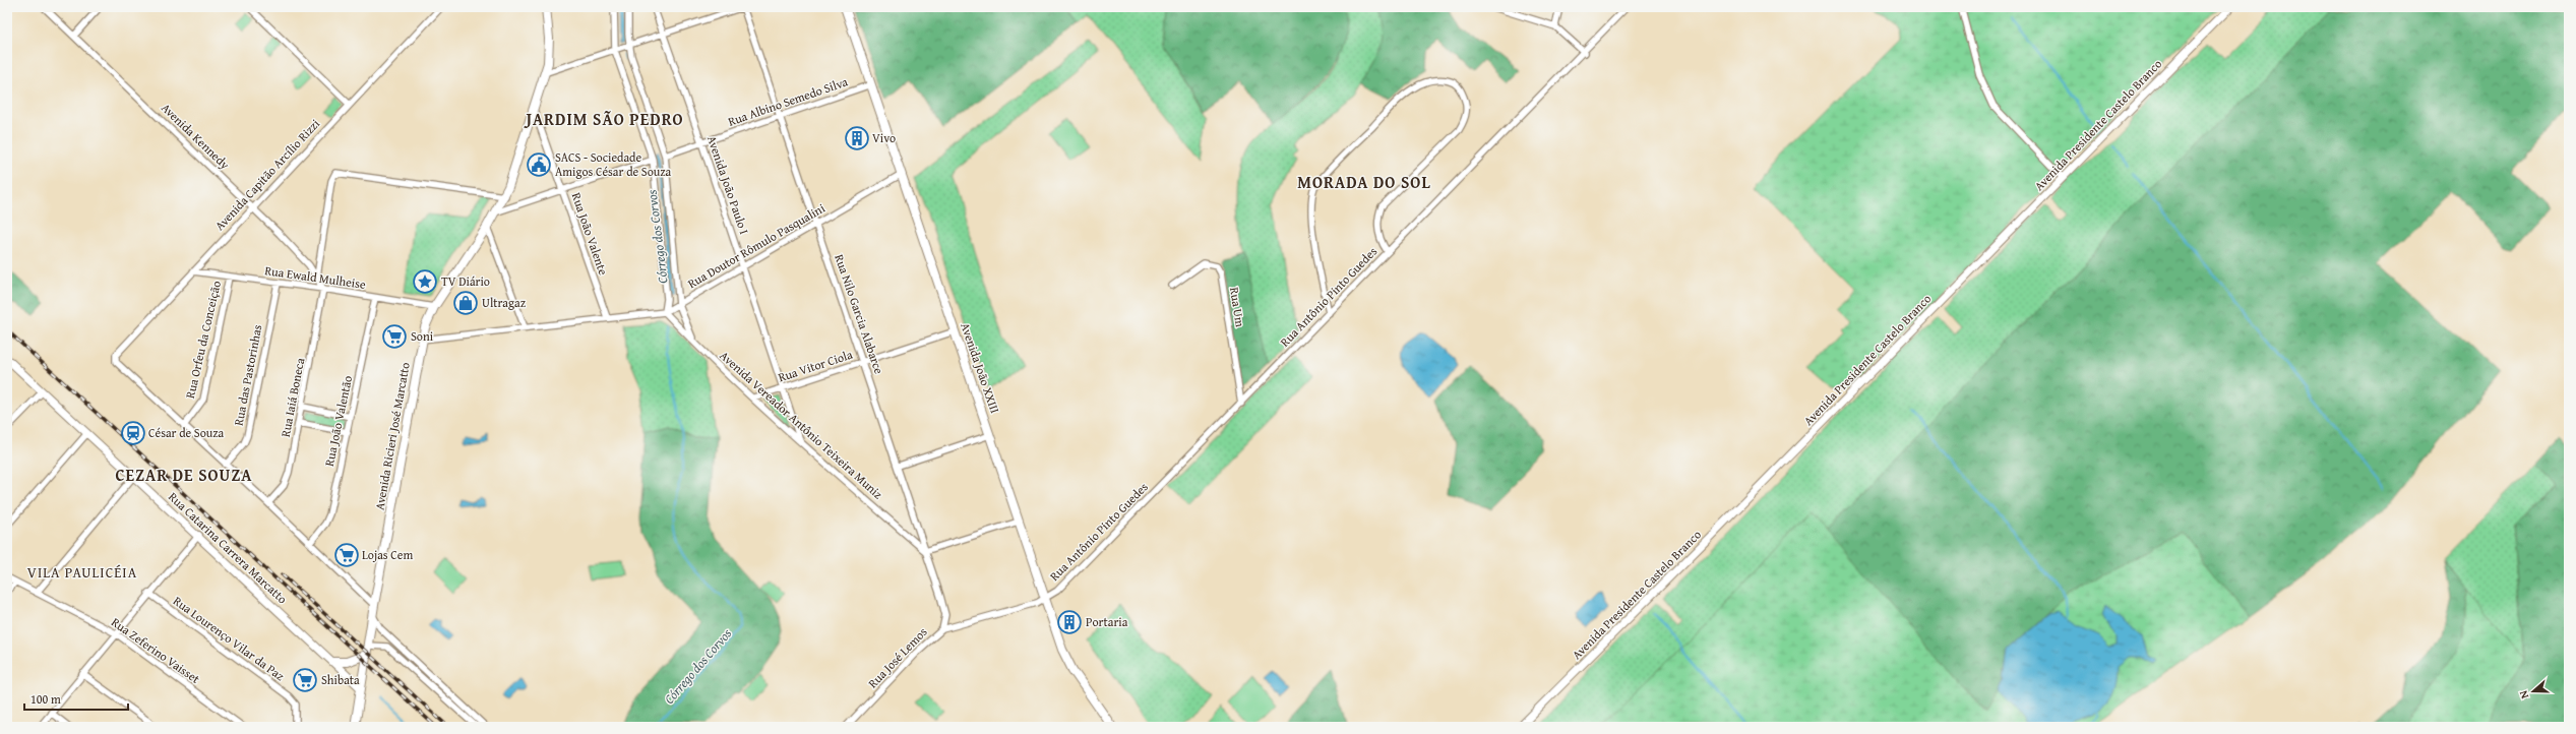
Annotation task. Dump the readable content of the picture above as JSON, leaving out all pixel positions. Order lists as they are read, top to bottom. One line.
{"streets":{"main road":["Avenida João XXIII","Avenida Ricieri José Marcatto"],"street":["Rua Albino Semedo Silva","Avenida Presidente Castelo Branco","Avenida Kennedy","Avenida Capitão Arcílio Rizzi","Avenida João Paulo I","Rua João Valente","Rua Doutor Rômulo Pasqualini","Rua Ewald Mulheise","Rua Antônio Pinto Guedes","Rua Um","Rua Nilo Garcia Alabarce","Rua Orfeu da Conceição","Rua Vitor Ciola","Rua das Pastorinhas","Rua Iaiá Boneca","Rua João Valentão","Avenida Vereador Antônio Teixeira Muniz","Rua Catarina Carrera Marcatto","Rua Lourenço Vilar da Paz","Rua Zeferino Vaisset","Rua José Lemos"]},"crossings":[["Rua Albino Semedo Silva","Avenida João Paulo I"],["Rua Albino Semedo Silva","Rua Nilo Garcia Alabarce"],["Rua Albino Semedo Silva","Avenida João XXIII"],["Avenida Kennedy","Avenida Capitão Arcílio Rizzi"],["Avenida Kennedy","Rua Ewald Mulheise"],["Avenida Kennedy","Rua Iaiá Boneca"],["Avenida Capitão Arcílio Rizzi","Rua Ewald Mulheise"],["Avenida Capitão Arcílio Rizzi","Rua Orfeu da Conceição"],["Avenida João Paulo I","Rua Doutor Rômulo Pasqualini"],["Avenida João Paulo I","Rua Vitor Ciola"],["Avenida João Paulo I","Avenida Vereador Antônio Teixeira Muniz"],["Rua João Valente","Rua Doutor Rômulo Pasqualini"],["Rua João Valente","Avenida Ricieri José Marcatto"],["Rua Doutor Rômulo Pasqualini","Rua Nilo Garcia Alabarce"],["Rua Doutor Rômulo Pasqualini","Avenida João XXIII"],["Rua Doutor Rômulo Pasqualini","Avenida Vereador Antônio Teixeira Muniz"],["Rua Doutor Rômulo Pasqualini","Avenida Ricieri José Marcatto"],["Rua Ewald Mulheise","Rua Orfeu da Conceição"],["Rua Ewald Mulheise","Rua das Pastorinhas"],["Rua Ewald Mulheise","Rua Iaiá Boneca"],["Rua Ewald Mulheise","Rua João Valentão"],["Rua Ewald Mulheise","Avenida Ricieri José Marcatto"],["Rua Antônio Pinto Guedes","Rua Um"],["Rua Antônio Pinto Guedes","Avenida João XXIII"],["Rua Antônio Pinto Guedes","Rua José Lemos"],["Rua Nilo Garcia Alabarce","Rua Vitor Ciola"],["Rua Nilo Garcia Alabarce","Avenida Vereador Antônio Teixeira Muniz"],["Rua Nilo Garcia Alabarce","Rua José Lemos"],["Rua Vitor Ciola","Avenida João XXIII"],["Rua Vitor Ciola","Avenida Vereador Antônio Teixeira Muniz"],["Avenida João XXIII","Rua José Lemos"],["Avenida Ricieri José Marcatto","Rua Catarina Carrera Marcatto"]],"districts":["JARDIM SÃO PEDRO","MORADA DO SOL","CEZAR DE SOUZA","VILA PAULICÉIA"],"water":["Córrego dos Corvos"],"places":{"building":["Vivo","Portaria"],"public building":["SACS - Sociedade Amigos César de Souza"],"place":["TV Diário"],"shop":["Ultragaz"],"supermarket":["Soni","Lojas Cem","Shibata"],"station":["César de Souza"]},"scale_bar":"100 m","north":"left"}
